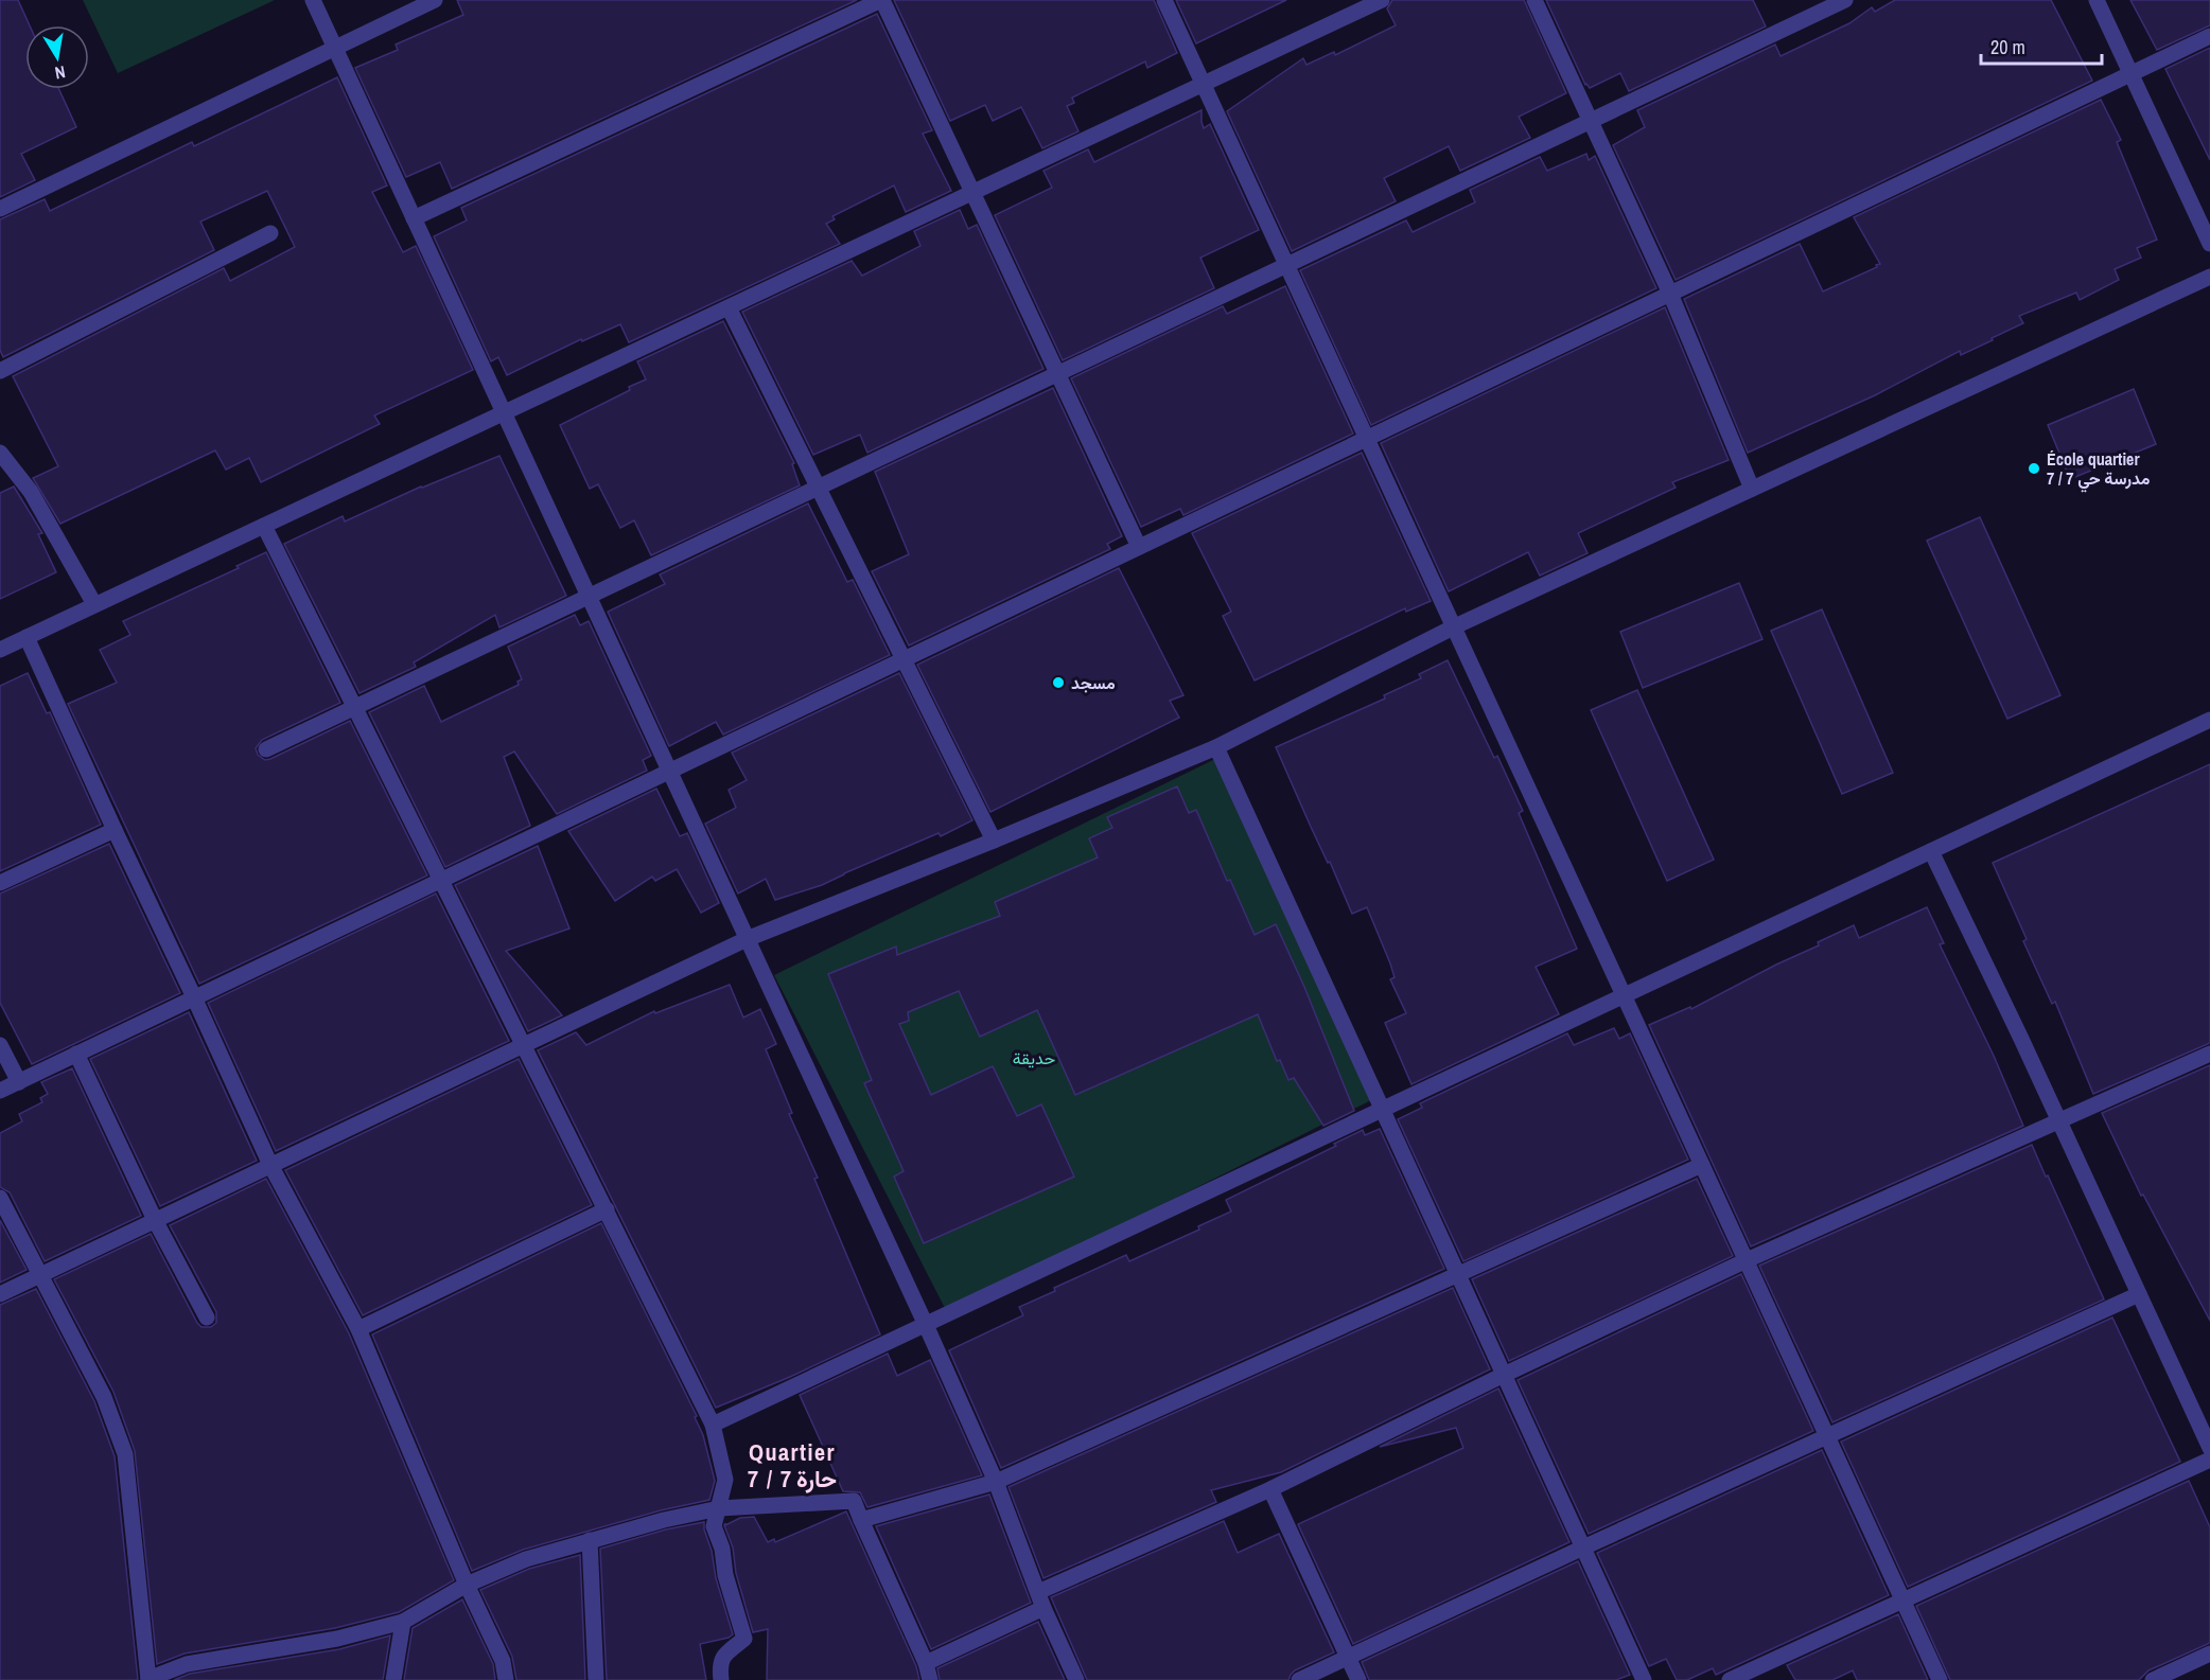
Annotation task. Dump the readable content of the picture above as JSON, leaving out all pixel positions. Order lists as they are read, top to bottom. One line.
{"districts":["Quartier 7 / حارة 7"],"parks":["حديقة"],"places":["École quartier 7 / مدرسة حي 7","مسجد"],"scale_bar":"20 m","north":"bottom"}
